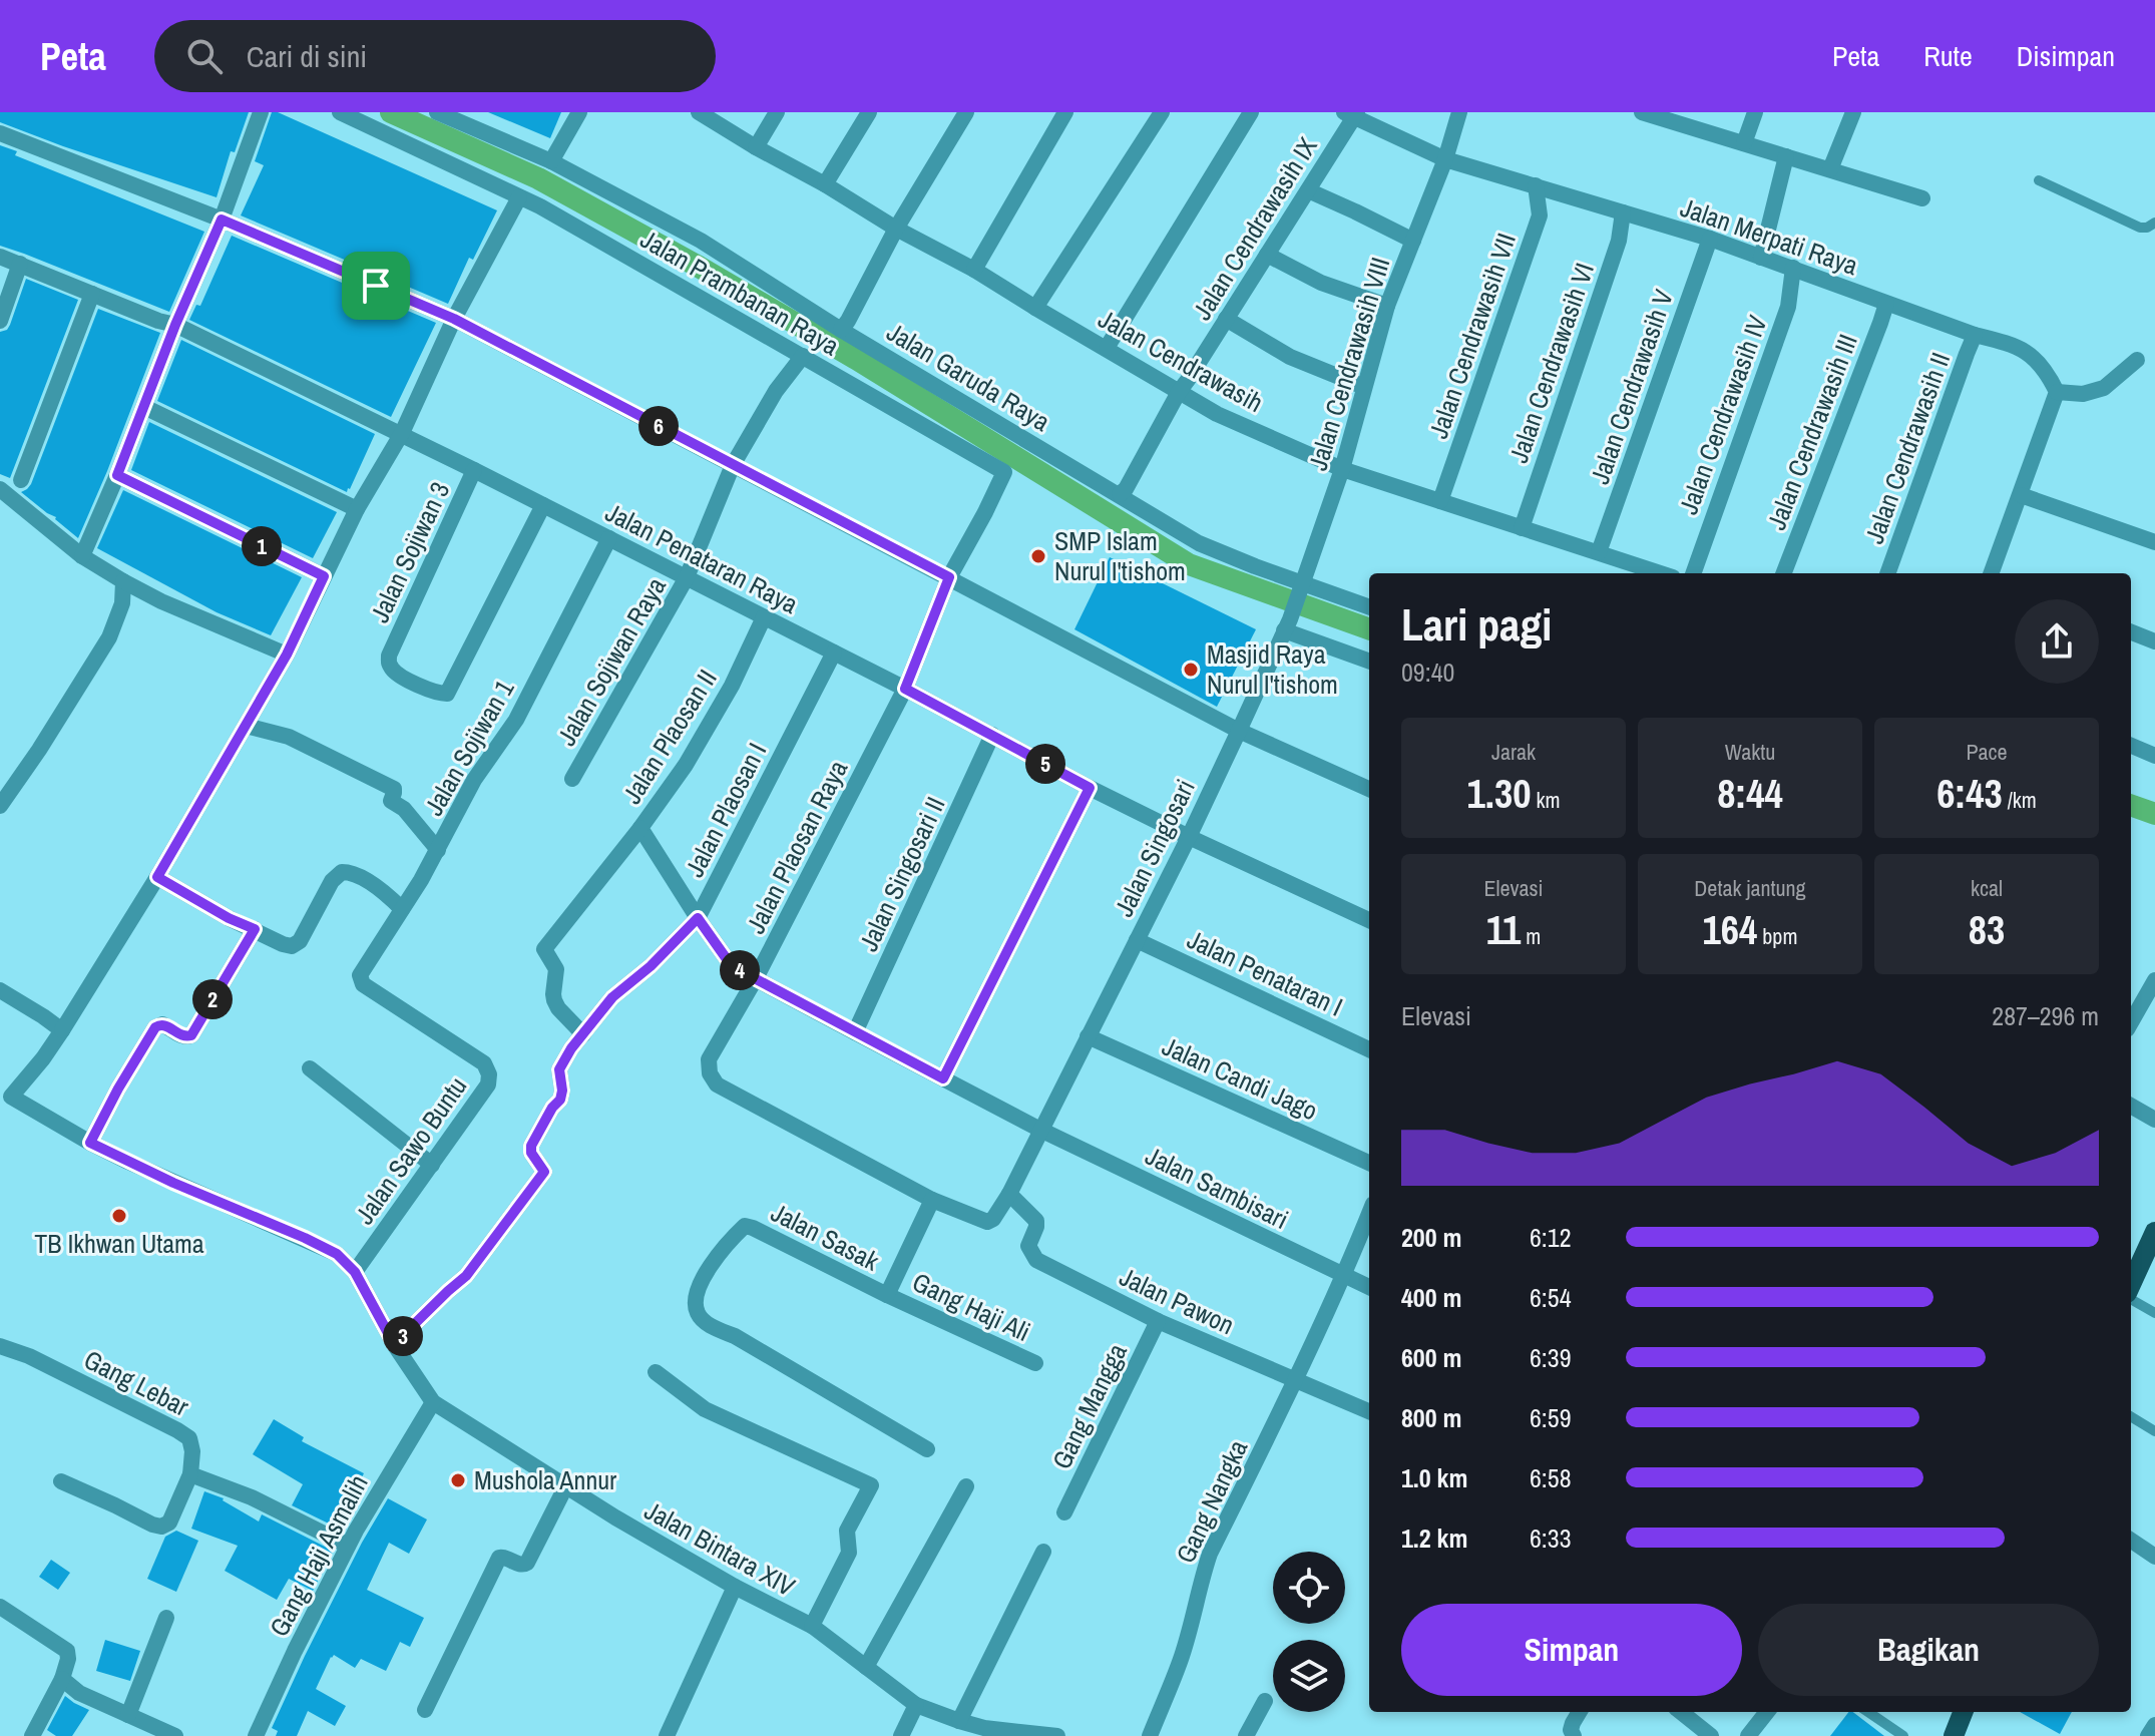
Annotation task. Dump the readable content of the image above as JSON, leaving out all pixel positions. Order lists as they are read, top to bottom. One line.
{"streets":{"street":["Jalan Cendrawasih IX","Jalan Merpati Raya","Jalan Prambanan Raya","Jalan Cendrawasih VII","Jalan Cendrawasih","Jalan Cendrawasih VI","Jalan Cendrawasih VIII","Jalan Garuda Raya","Jalan Cendrawasih V","Jalan Cendrawasih IV","Jalan Cendrawasih III","Jalan Cendrawasih II","Jalan Sojiwan 3","Jalan Penataran Raya","Jalan Sojiwan Raya","Jalan Plaosan II","Jalan Sojiwan 1","Jalan Plaosan I","Jalan Plaosan Raya","Jalan Singosari","Jalan Singosari II","Jalan Penataran I","Jalan Candi Jago","Jalan Sawo Buntu","Jalan Sambisari","Jalan Sasak","Jalan Pawon","Gang Haji Ali","Gang Lebar","Gang Mangga","Gang Nangka","Jalan Bintara XIV","Gang Haji Asmalih"]},"crossings":[["Jalan Cendrawasih IX","Jalan Merpati Raya"],["Jalan Cendrawasih IX","Jalan Cendrawasih"],["Jalan Cendrawasih IX","Jalan Garuda Raya"],["Jalan Merpati Raya","Jalan Cendrawasih VII"],["Jalan Merpati Raya","Jalan Cendrawasih VI"],["Jalan Merpati Raya","Jalan Cendrawasih VIII"],["Jalan Merpati Raya","Jalan Cendrawasih V"],["Jalan Merpati Raya","Jalan Cendrawasih IV"],["Jalan Merpati Raya","Jalan Cendrawasih III"],["Jalan Merpati Raya","Jalan Cendrawasih II"],["Jalan Prambanan Raya","Jalan Sojiwan Raya"],["Jalan Prambanan Raya","Jalan Plaosan Raya"],["Jalan Prambanan Raya","Jalan Bintara XIV"],["Jalan Cendrawasih VII","Jalan Cendrawasih"],["Jalan Cendrawasih","Jalan Cendrawasih VI"],["Jalan Cendrawasih","Jalan Cendrawasih VIII"],["Jalan Cendrawasih","Jalan Cendrawasih V"],["Jalan Cendrawasih VIII","Jalan Garuda Raya"],["Jalan Cendrawasih VIII","Jalan Singosari"],["Jalan Garuda Raya","Jalan Singosari"],["Jalan Sojiwan 3","Jalan Penataran Raya"],["Jalan Penataran Raya","Jalan Sojiwan Raya"],["Jalan Penataran Raya","Jalan Plaosan II"],["Jalan Penataran Raya","Jalan Sojiwan 1"],["Jalan Penataran Raya","Jalan Plaosan I"],["Jalan Penataran Raya","Jalan Plaosan Raya"],["Jalan Penataran Raya","Jalan Singosari"],["Jalan Penataran Raya","Jalan Singosari II"],["Jalan Penataran Raya","Jalan Bintara XIV"],["Jalan Plaosan II","Jalan Plaosan I"],["Jalan Plaosan II","Jalan Plaosan Raya"],["Jalan Plaosan II","Jalan Singosari II"],["Jalan Plaosan II","Jalan Sambisari"],["Jalan Sojiwan 1","Jalan Sawo Buntu"],["Jalan Plaosan I","Jalan Bintara XIV"],["Jalan Plaosan Raya","Jalan Sasak"],["Jalan Singosari","Jalan Penataran I"],["Jalan Singosari","Jalan Candi Jago"],["Jalan Singosari","Jalan Sambisari"],["Jalan Singosari II","Jalan Sambisari"],["Jalan Sawo Buntu","Jalan Bintara XIV"],["Jalan Sambisari","Gang Nangka"],["Jalan Sasak","Gang Haji Ali"],["Jalan Pawon","Gang Mangga"],["Jalan Pawon","Gang Nangka"],["Jalan Bintara XIV","Gang Haji Asmalih"]],"places":["SMP Islam Nurul I'tishom","Masjid Raya Nurul I'tishom","TB Ikhwan Utama","Mushola Annur"],"page":{"header":"Peta","search":"Cari di sini","nav":["Peta","Rute","Disimpan"],"pins":["6","1","5","4","2","3"],"heading":["Lari pagi","09:40"],"stats":[["Jarak","1.30 km"],["Waktu","8:44"],["Pace","6:43 /km"],["Elevasi","11 m"],["Detak jantung","164 bpm"],["kcal","83"]],"chart":["Elevasi","287–296 m"],"list":[{"name":"200 m","note":"6:12"},{"name":"400 m","note":"6:54"},{"name":"600 m","note":"6:39"},{"name":"800 m","note":"6:59"},{"name":"1.0 km","note":"6:58"},{"name":"1.2 km","note":"6:33"}],"buttons":["Simpan","Bagikan"]}}
